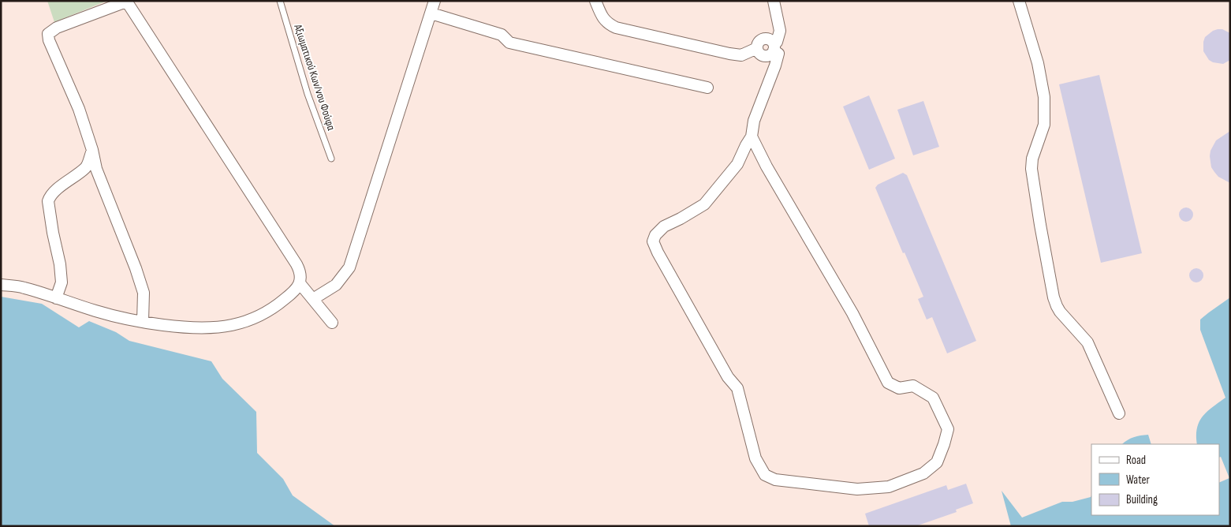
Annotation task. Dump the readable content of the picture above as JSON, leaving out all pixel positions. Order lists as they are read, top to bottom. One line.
{"streets":{"lane":["Αξιωματικού Κων/νου Φούφα"]},"legend":["Road","Water","Building"]}
